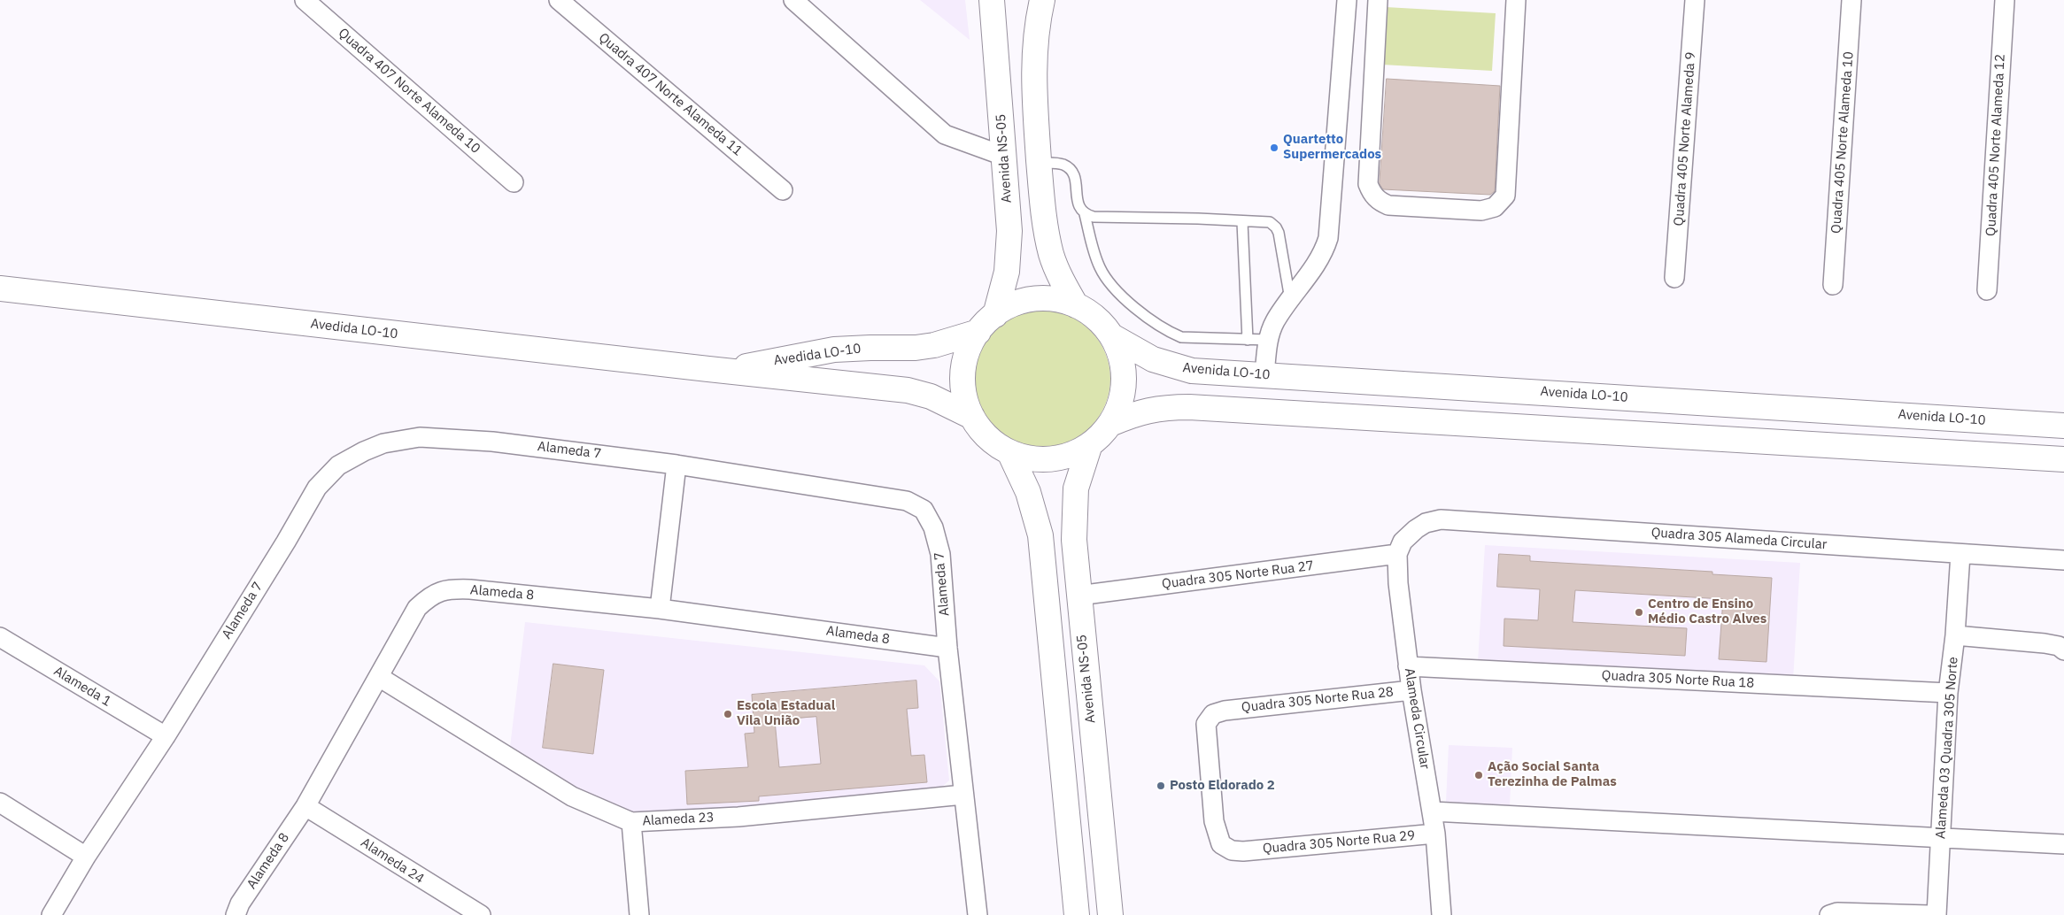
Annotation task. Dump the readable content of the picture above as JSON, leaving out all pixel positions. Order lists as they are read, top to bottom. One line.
{"streets":{"street":["Quadra 407 Norte Alameda 10","Quadra 407 Norte Alameda 11","Quadra 405 Norte Alameda 9","Quadra 405 Norte Alameda 10","Quadra 405 Norte Alameda 12","Avenida NS-05","Avedida LO-10","Avenida LO-10","Alameda 7","Quadra 305 Alameda Circular","Quadra 305 Norte Rua 27","Alameda 8","Quadra 305 Norte Rua 18","Alameda 1","Quadra 305 Norte Rua 28","Alameda Circular","Alameda 03 Quadra 305 Norte","Alameda 23","Quadra 305 Norte Rua 29","Alameda 24"]},"crossings":[["Avenida NS-05","Avedida LO-10"],["Avenida NS-05","Avenida LO-10"],["Avenida NS-05","Quadra 305 Norte Rua 27"],["Alameda 7","Alameda 8"],["Alameda 7","Alameda 1"],["Alameda 7","Alameda 23"],["Quadra 305 Alameda Circular","Quadra 305 Norte Rua 27"],["Quadra 305 Alameda Circular","Alameda Circular"],["Quadra 305 Alameda Circular","Alameda 03 Quadra 305 Norte"],["Quadra 305 Norte Rua 27","Alameda Circular"],["Alameda 8","Alameda 23"],["Alameda 8","Alameda 24"],["Quadra 305 Norte Rua 18","Alameda Circular"],["Quadra 305 Norte Rua 18","Alameda 03 Quadra 305 Norte"],["Quadra 305 Norte Rua 28","Alameda Circular"],["Quadra 305 Norte Rua 28","Quadra 305 Norte Rua 29"],["Alameda Circular","Quadra 305 Norte Rua 29"]],"places":["Quartetto Supermercados","Centro de Ensino Médio Castro Alves","Escola Estadual Vila União","Ação Social Santa Terezinha de Palmas","Posto Eldorado 2"]}
